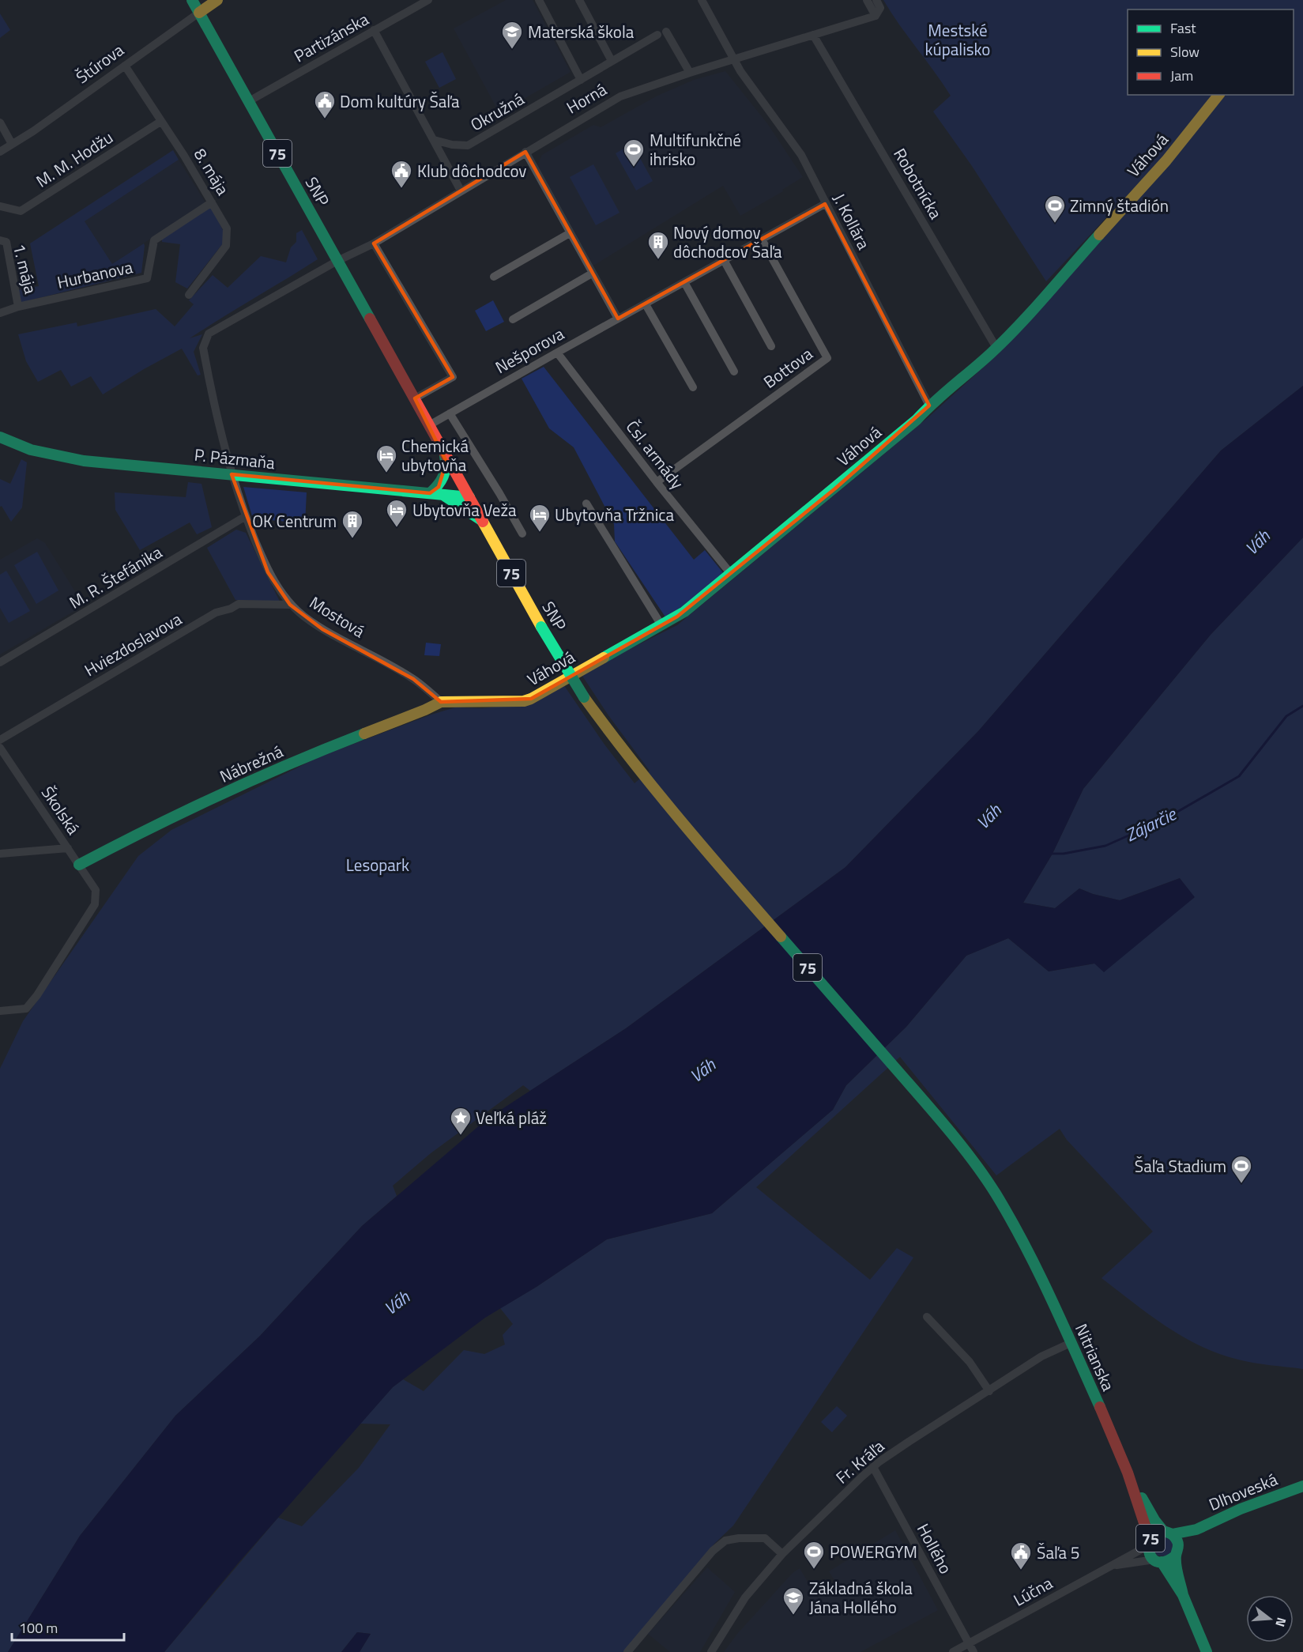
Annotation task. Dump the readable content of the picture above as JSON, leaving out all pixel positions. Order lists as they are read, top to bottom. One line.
{"streets":{"main road":["Štúrova","75","Váhová","SNP","P. Pázmaňa","Nábrežná","Nitrianska","Dlhoveská"],"street":["Partizánska","Horná","Okružná","M. M. Hodžu","8. mája","Robotnícka","J. Kollára","1. mája","Hurbanova","Nešporova","Bottova","Čsl. armády","M. R. Štefánika","Mostová","Hviezdoslavova","Školská","Fr. Kráľa","Hollého","Lúčna"]},"crossings":[["Partizánska","SNP"],["Štúrova","8. mája"],["Štúrova","SNP"],["Horná","Robotnícka"],["Horná","SNP"],["Horná","J. Kollára"],["Horná","Mostová"],["75","Nitrianska"],["75","Dlhoveská"],["75","Lúčna"],["Váhová","Robotnícka"],["Váhová","J. Kollára"],["Váhová","Čsl. armády"],["Váhová","Mostová"],["Váhová","Nábrežná"],["M. M. Hodžu","8. mája"],["8. mája","Hurbanova"],["SNP","Nešporova"],["SNP","P. Pázmaňa"],["SNP","Nitrianska"],["J. Kollára","Nešporova"],["1. mája","Hurbanova"],["Nešporova","Bottova"],["Nešporova","Čsl. armády"],["Bottova","Čsl. armády"],["P. Pázmaňa","Mostová"],["M. R. Štefánika","Mostová"],["Mostová","Hviezdoslavova"],["Mostová","Nábrežná"],["Nábrežná","Školská"],["Nitrianska","Fr. Kráľa"],["Nitrianska","Dlhoveská"],["Nitrianska","Lúčna"],["Fr. Kráľa","Hollého"],["Dlhoveská","Lúčna"],["Hollého","Lúčna"]],"water":["Váh","Zájarčie"],"parks":["Mestské kúpalisko","Lesopark"],"places":{"school or university":["Materská škola","Základná škola Jána Hollého"],"public building":["Dom kultúry Šaľa","Klub dôchodcov","Šaľa 5"],"sports":["Multifunkčné ihrisko","Zimný štadión","Šaľa Stadium","POWERGYM"],"building":["Nový domov dôchodcov Šaľa","OK Centrum"],"hotel":["Chemická ubytovňa","Ubytovňa Veža","Ubytovňa Tržnica"],"place":["Veľká pláž"]},"legend":["Fast","Slow","Jam"],"scale_bar":"100 m","north":"right"}
